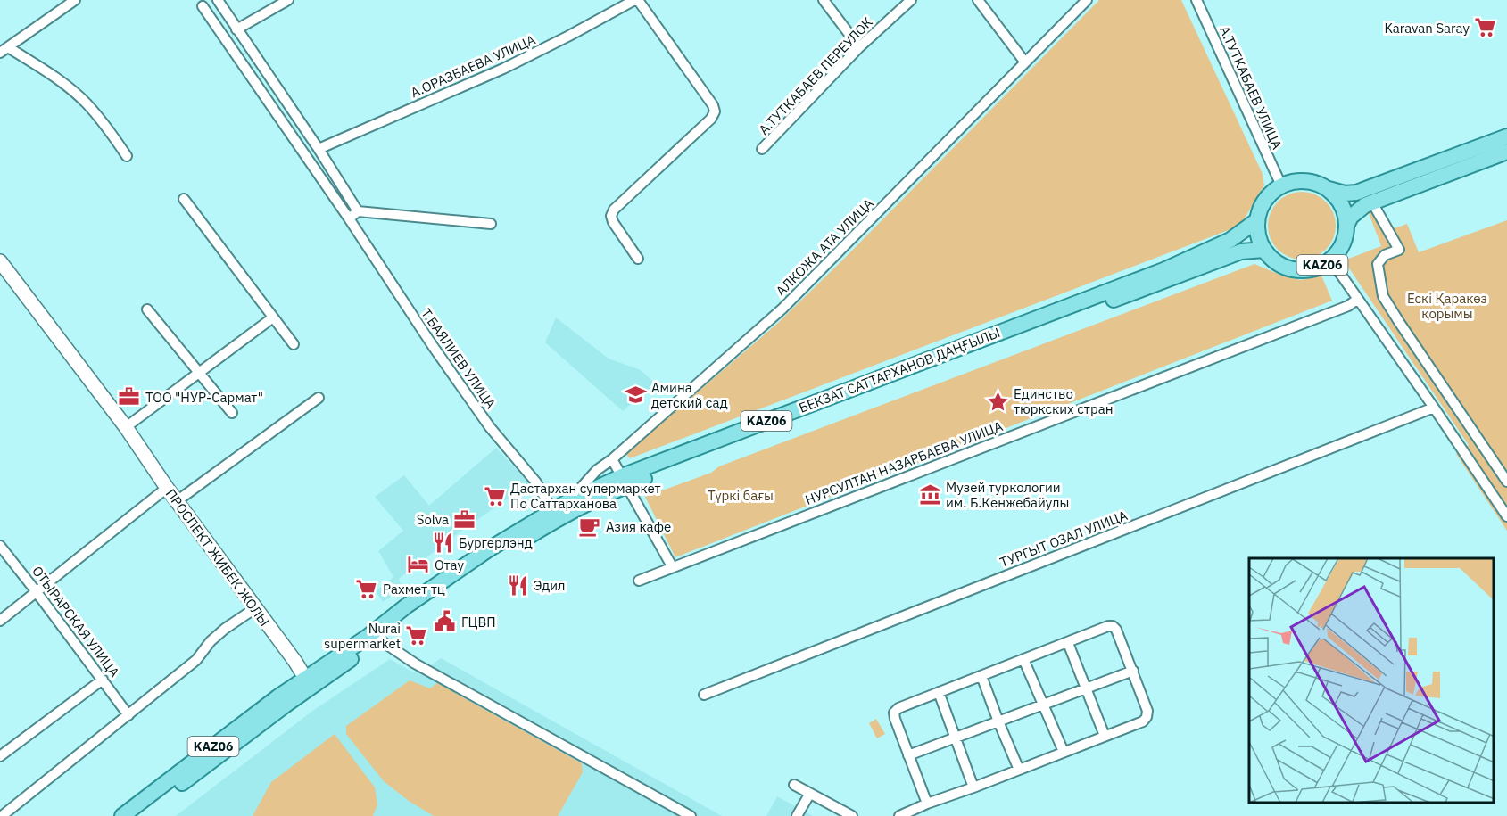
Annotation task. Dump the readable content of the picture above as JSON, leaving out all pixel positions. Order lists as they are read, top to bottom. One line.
{"streets":{"main road":["KАZ06","БЕКЗАТ САТТАРХАНОВ ДАҢҒЫЛЫ","ПРОСПЕКТ ЖИБЕК ЖОЛЫ"],"street":["А.ОРАЗБАЕВА УЛИЦА","А.ТУТКАБАЕВ ПЕРЕУЛОК","А.ТУТКАБАЕВ УЛИЦА","АЛКОЖА АТА УЛИЦА","Т.БАЯЛИЕВ УЛИЦА","НУРСУЛТАН НАЗАРБАЕВА УЛИЦА","ТУРГЫТ ОЗАЛ УЛИЦА","ОТЫРАРСКАЯ УЛИЦА"]},"crossings":[["А.ТУТКАБАЕВ УЛИЦА","KАZ06"],["А.ТУТКАБАЕВ УЛИЦА","БЕКЗАТ САТТАРХАНОВ ДАҢҒЫЛЫ"],["АЛКОЖА АТА УЛИЦА","БЕКЗАТ САТТАРХАНОВ ДАҢҒЫЛЫ"],["KАZ06","БЕКЗАТ САТТАРХАНОВ ДАҢҒЫЛЫ"],["Т.БАЯЛИЕВ УЛИЦА","БЕКЗАТ САТТАРХАНОВ ДАҢҒЫЛЫ"],["БЕКЗАТ САТТАРХАНОВ ДАҢҒЫЛЫ","ПРОСПЕКТ ЖИБЕК ЖОЛЫ"]],"parks":["Ескі Қаракөз қорымы","Түркі бағы"],"places":{"supermarket":["Karavan Saray","Дастархан супермаркет По Саттарханова","Рахмет тц","Nurai supermarket"],"school or university":["Амина детский сад"],"office":["ТОО \"НУР-Сармат\"","Solva"],"place":["Единство тюркских стран"],"museum":["Музей туркологии им. Б.Кенжебайулы"],"cafe":["Азия кафе"],"restaurant":["Бургерлэнд","Эдил"],"hotel":["Отау"],"public building":["ГЦВП"]}}
